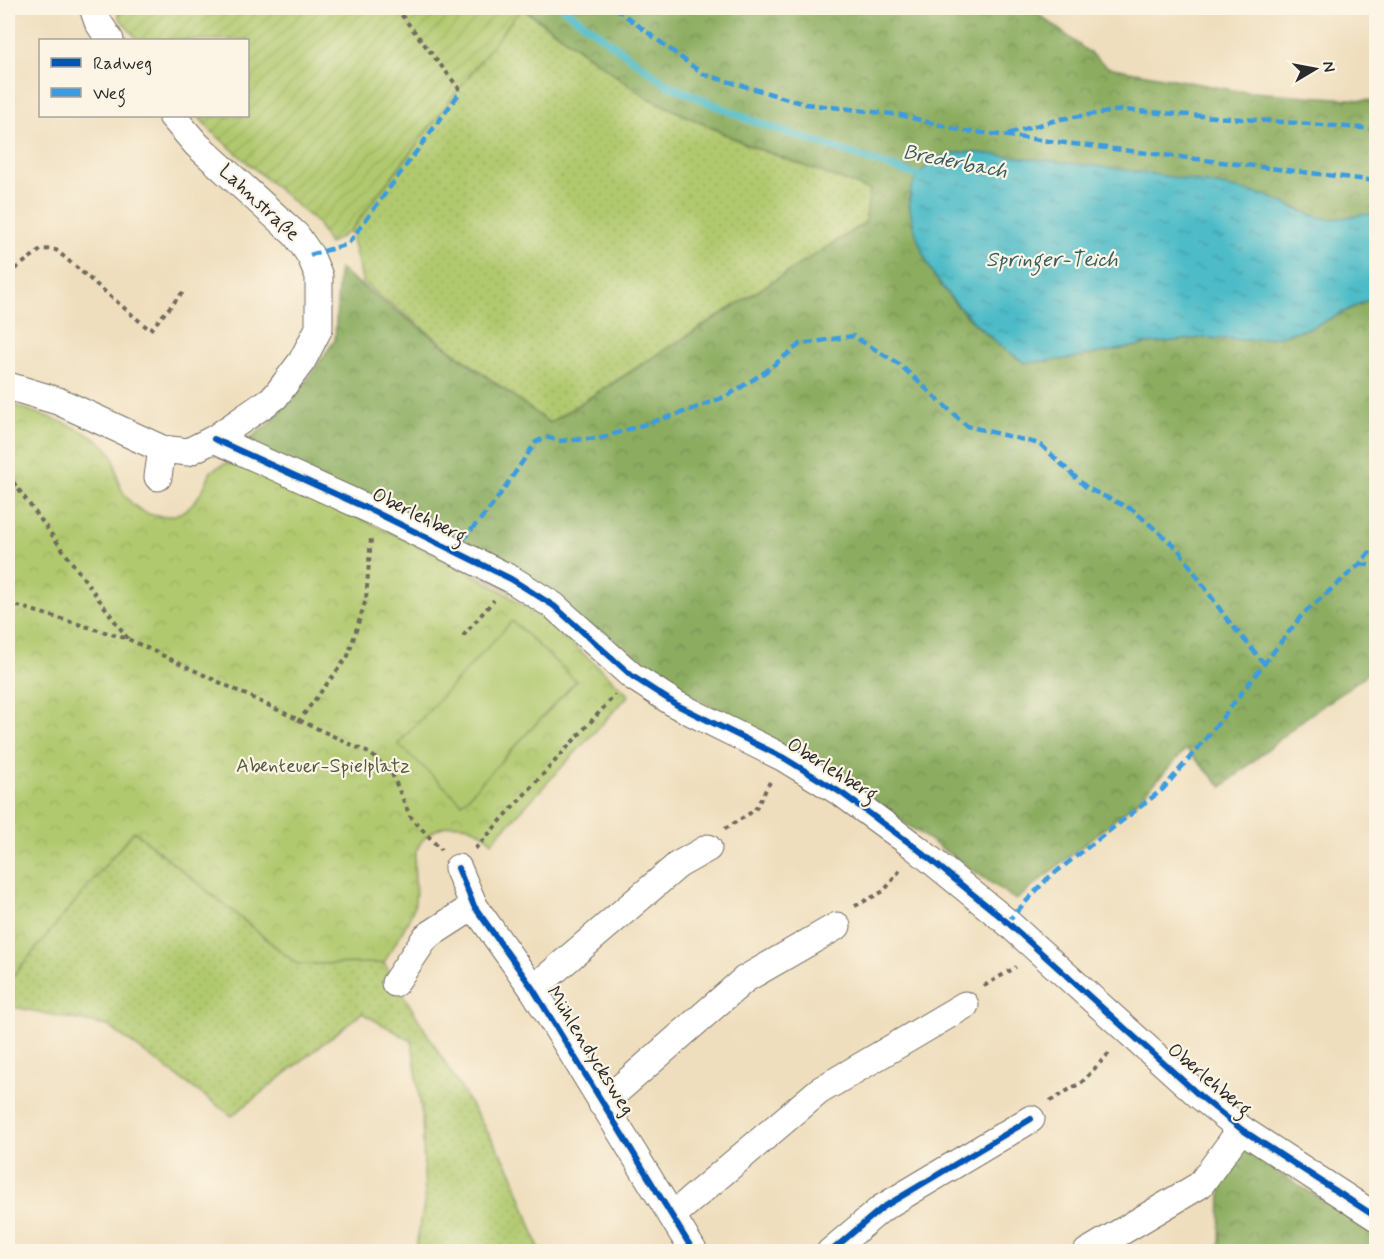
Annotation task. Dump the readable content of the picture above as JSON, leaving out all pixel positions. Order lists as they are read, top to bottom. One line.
{"streets":{"street":["Lahnstraße","Oberlehberg","Mühlendycksweg"]},"crossings":[["Lahnstraße","Oberlehberg"]],"water":["Brederbach","Springer-Teich"],"parks":["Abenteuer-Spielplatz"],"legend":["Radweg","Weg"],"north":"right"}
